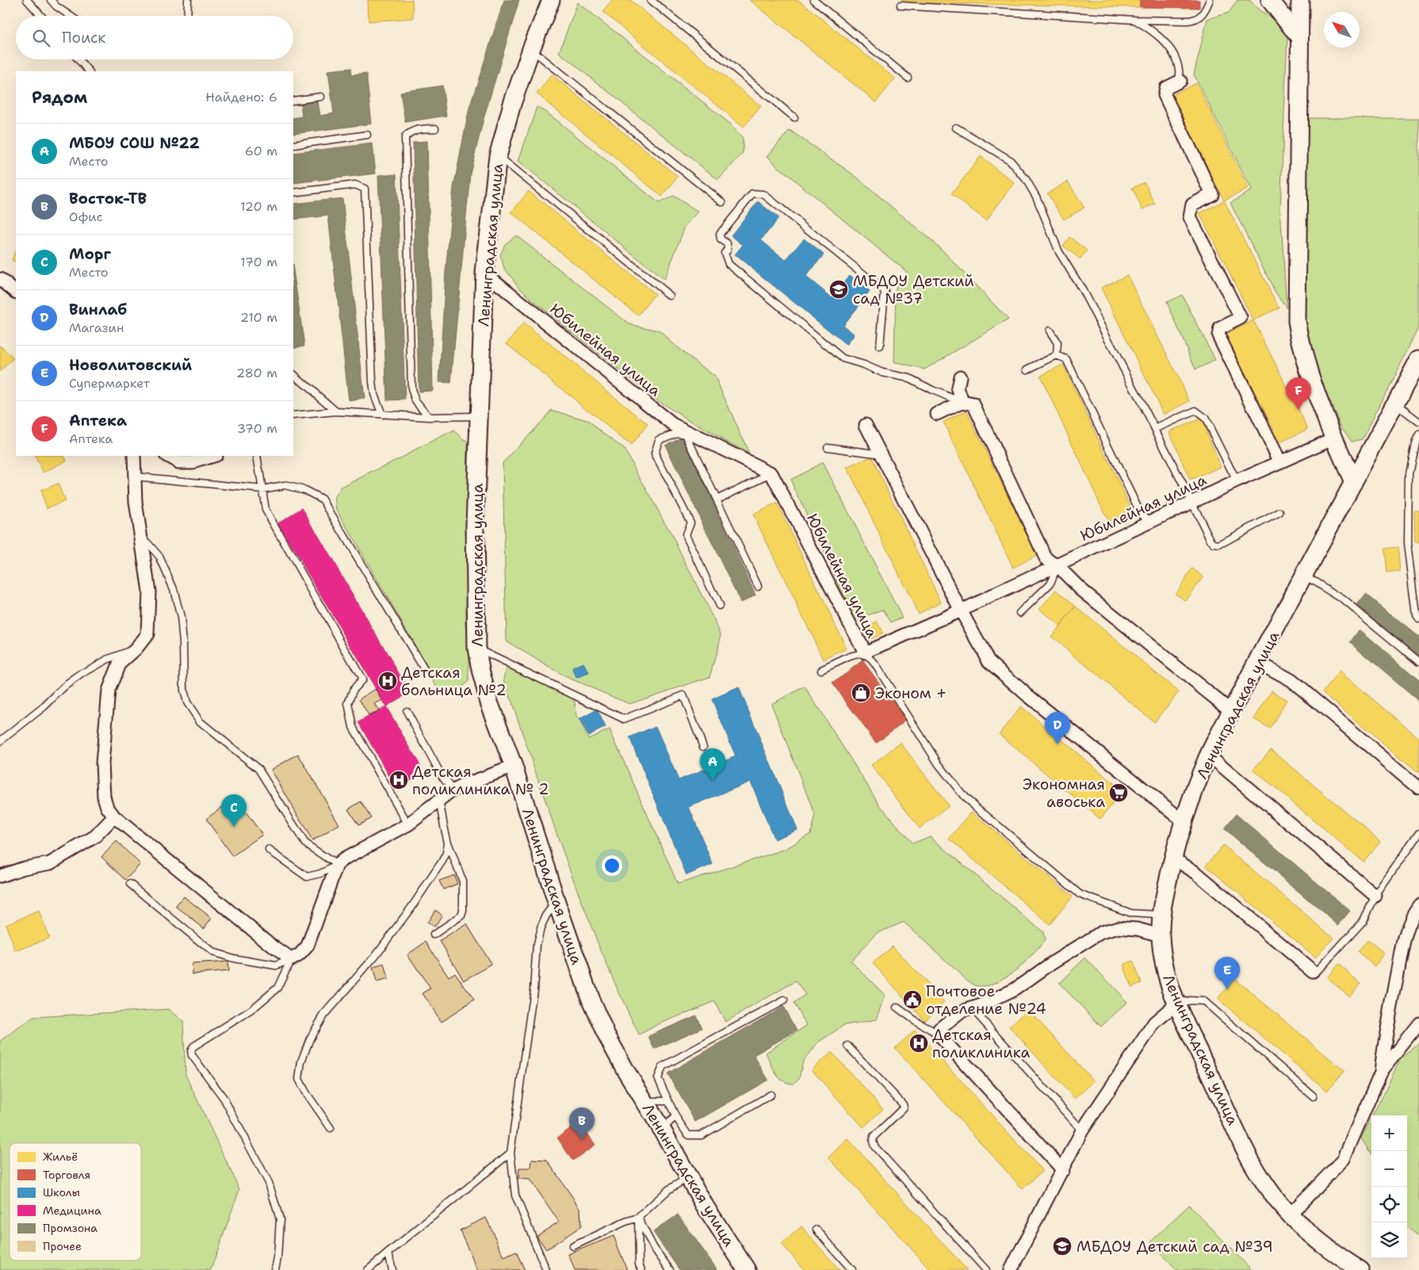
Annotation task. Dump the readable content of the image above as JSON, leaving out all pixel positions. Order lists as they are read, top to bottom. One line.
{"streets":{"main road":["Ленинградская улица"],"street":["Юбилейная улица"]},"crossings":[["Ленинградская улица","Юбилейная улица"]],"places":{"school or university":["МБДОУ Детский сад №37","МБДОУ Детский сад №39"],"hospital":["Детская больница №2","Детская поликлиника № 2","Детская поликлиника"],"shop":["Эконом +"],"supermarket":["Экономная авоська"],"public building":["Почтовое отделение №24"]},"legend":["Жильё","Торговля","Школы","Медицина","Промзона","Прочее"],"north":"top left","page":{"search":"Поиск","heading":["Рядом","Найдено: 6"],"list":[{"mark":"A","name":"МБОУ СОШ №22","note":"Место","value":"60 m"},{"mark":"B","name":"Восток-ТВ","note":"Офис","value":"120 m"},{"mark":"C","name":"Морг","note":"Место","value":"170 m"},{"mark":"D","name":"Винлаб","note":"Магазин","value":"210 m"},{"mark":"E","name":"Новолитовский","note":"Супермаркет","value":"280 m"},{"mark":"F","name":"Аптека","note":"Аптека","value":"370 m"}],"pins":["F","D","A","C","E","B"],"map_buttons":["+","−"]}}
